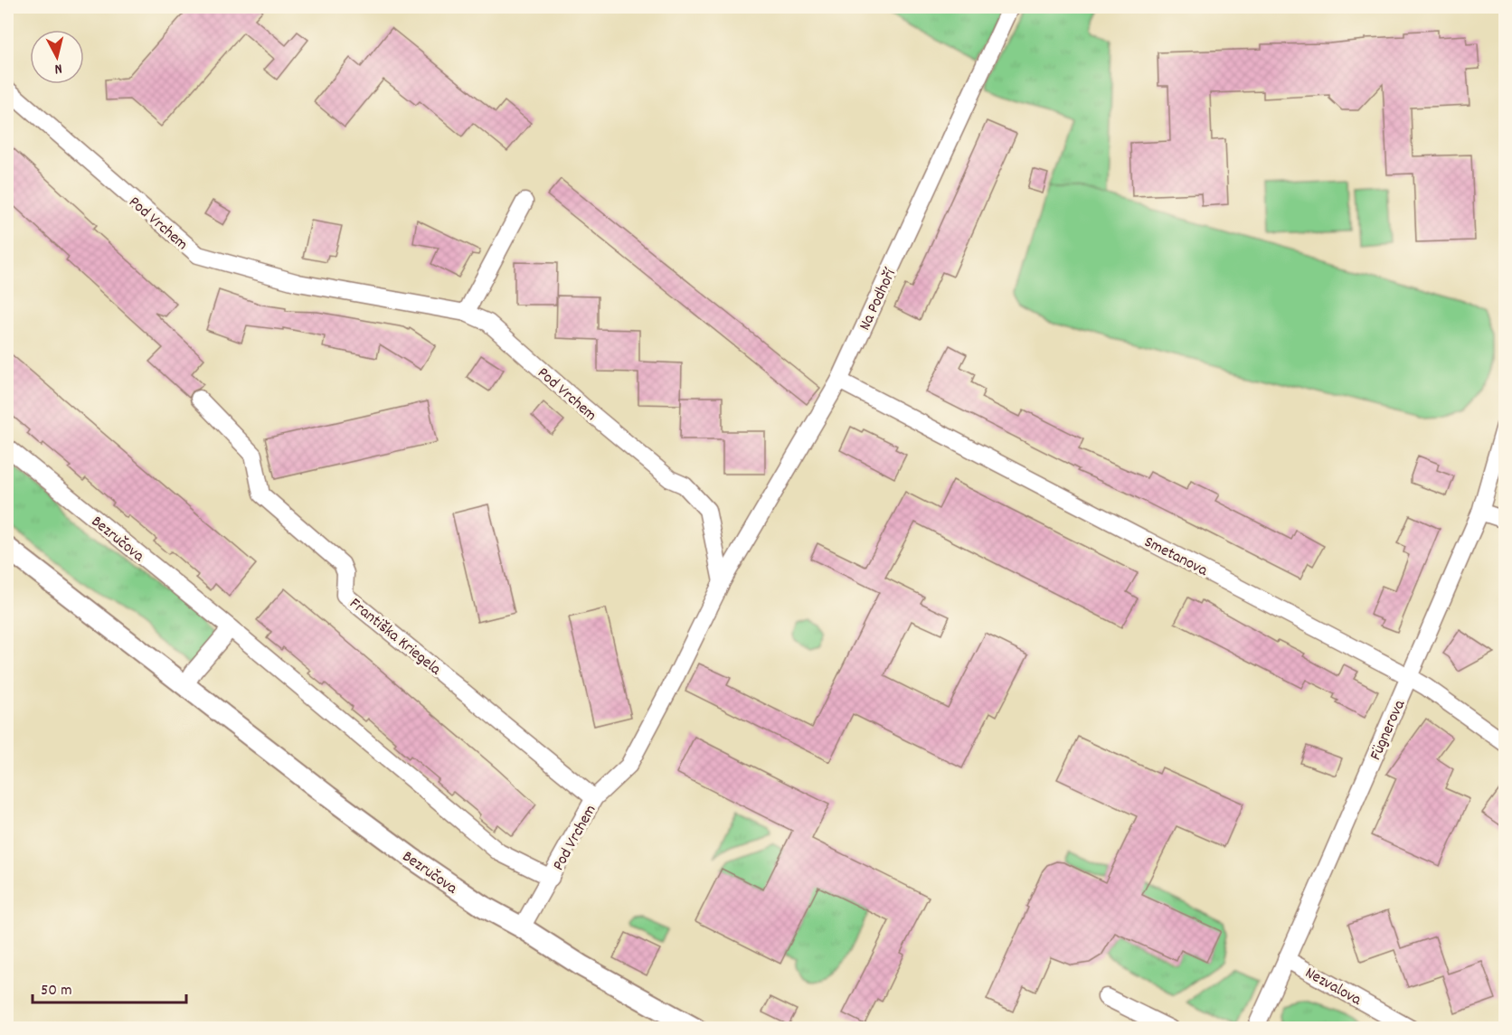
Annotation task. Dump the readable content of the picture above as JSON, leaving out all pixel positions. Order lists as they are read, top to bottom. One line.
{"streets":{"street":["Pod Vrchem","Na Podhoří","Bezručova","Smetanova","Františka Kriegela","Fügnerova","Nezvalova"]},"crossings":[["Pod Vrchem","Na Podhoří"],["Pod Vrchem","Bezručova"],["Pod Vrchem","Františka Kriegela"],["Na Podhoří","Smetanova"],["Smetanova","Fügnerova"],["Fügnerova","Nezvalova"]],"scale_bar":"50 m","north":"bottom"}
